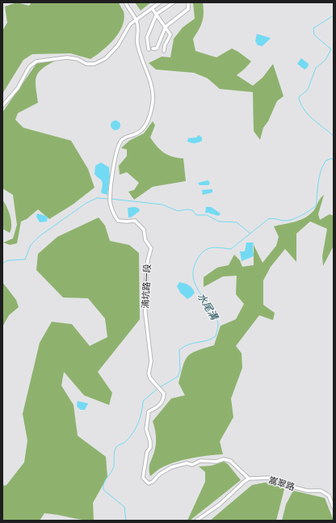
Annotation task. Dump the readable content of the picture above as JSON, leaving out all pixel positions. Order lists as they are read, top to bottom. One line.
{"streets":{"street":["湳坑路一段","嵩翠路"]},"crossings":[["湳坑路一段","嵩翠路"]],"water":["水尾溝"]}
